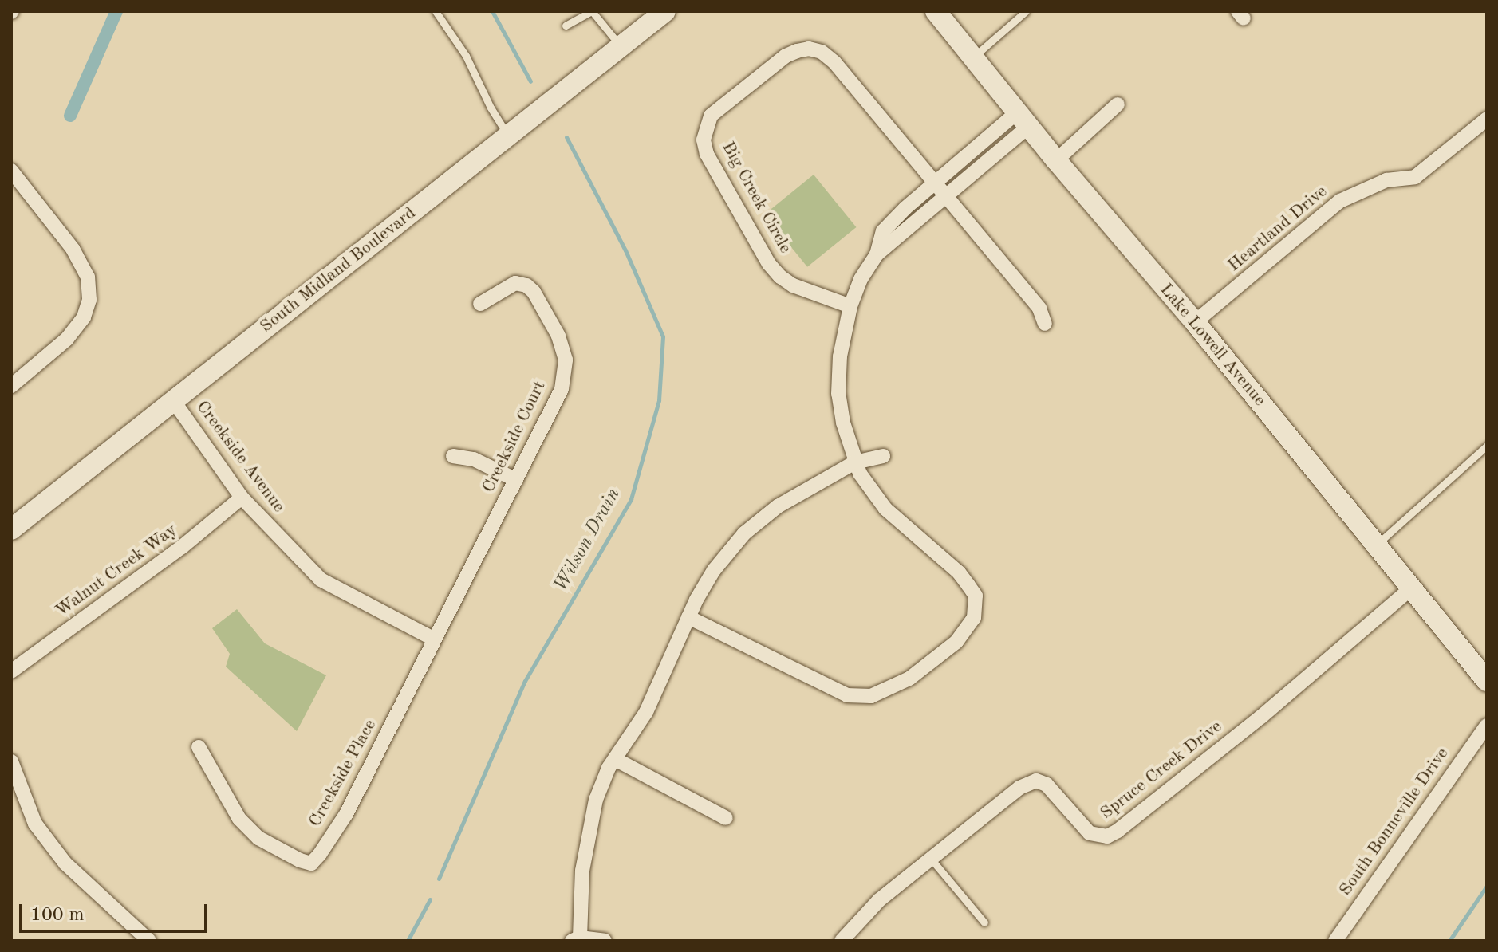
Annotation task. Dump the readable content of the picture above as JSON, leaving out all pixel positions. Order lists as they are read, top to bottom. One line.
{"streets":{"main road":["South Midland Boulevard","Lake Lowell Avenue"],"street":["Big Creek Circle","Heartland Drive","Creekside Court","Creekside Avenue","Walnut Creek Way","Spruce Creek Drive","Creekside Place","South Bonneville Drive"]},"crossings":[["Heartland Drive","Lake Lowell Avenue"],["South Midland Boulevard","Creekside Avenue"],["Lake Lowell Avenue","Spruce Creek Drive"],["Creekside Court","Creekside Place"],["Creekside Avenue","Walnut Creek Way"],["Creekside Avenue","Creekside Place"]],"water":["Wilson Drain"],"scale_bar":"100 m"}
